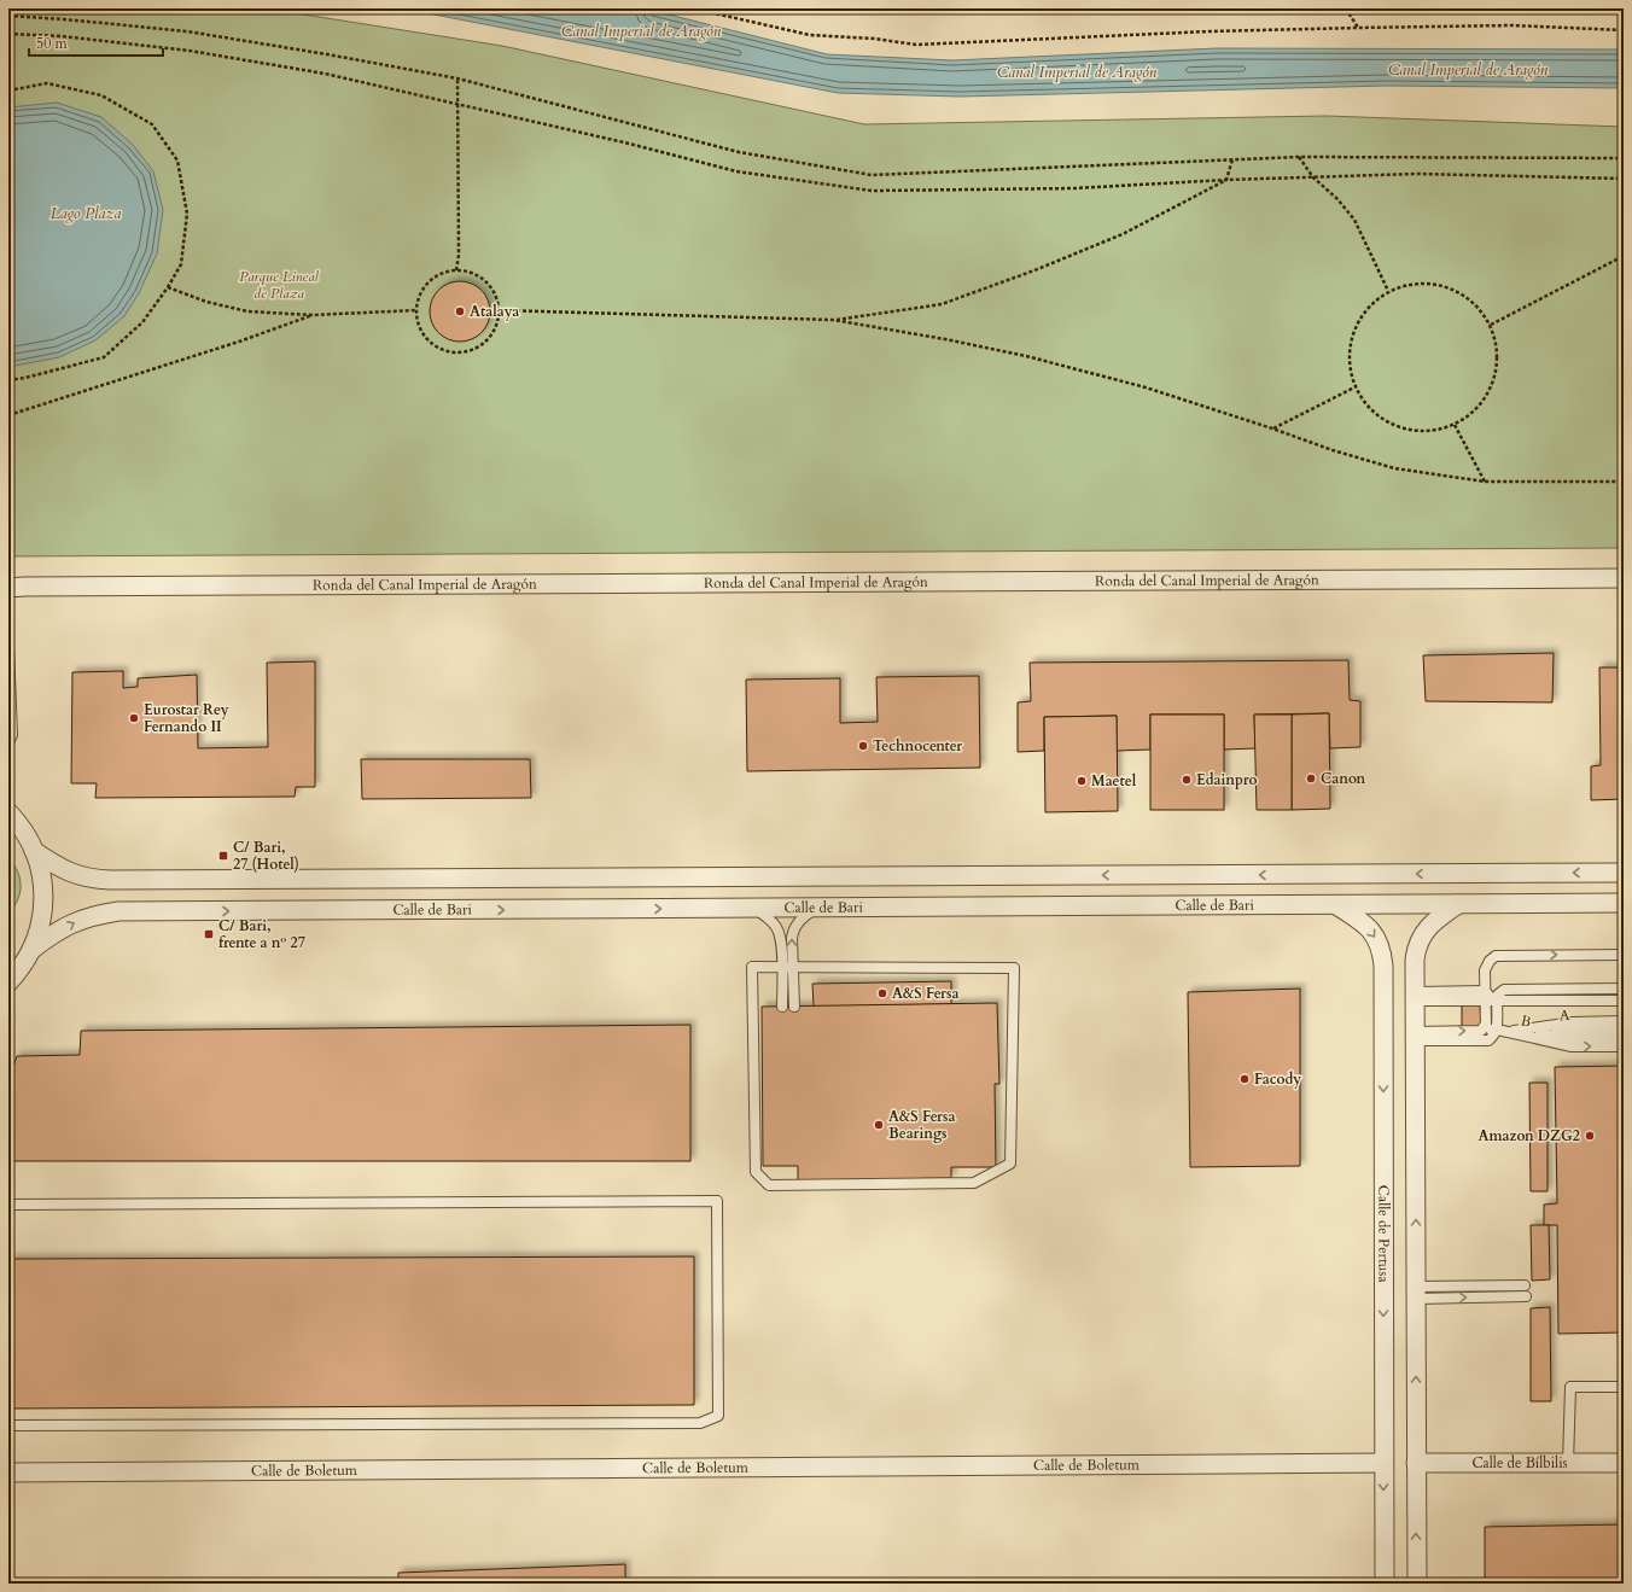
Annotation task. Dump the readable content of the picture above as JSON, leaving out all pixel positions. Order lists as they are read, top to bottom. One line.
{"streets":{"street":["Ronda del Canal Imperial de Aragón","Calle de Bari","Calle de Pertusa","Calle de Bílbilis","Calle de Boletum"],"lane":["A","B"]},"crossings":[["Calle de Bari","Calle de Pertusa"],["A","B"],["Calle de Pertusa","Calle de Boletum"]],"water":["Canal Imperial de Aragón","Lago Plaza"],"parks":["Parque Lineal de Plaza"],"places":{"other":["Atalaya","Eurostar Rey Fernando II","Technocenter","Canon","Edainpro","Maetel","A&S Fersa","Facody","A&S Fersa Bearings","Amazon DZG2"],"transit":["C/ Bari, 27 (Hotel)","C/ Bari, frente a nº 27"]},"scale_bar":"50 m"}
